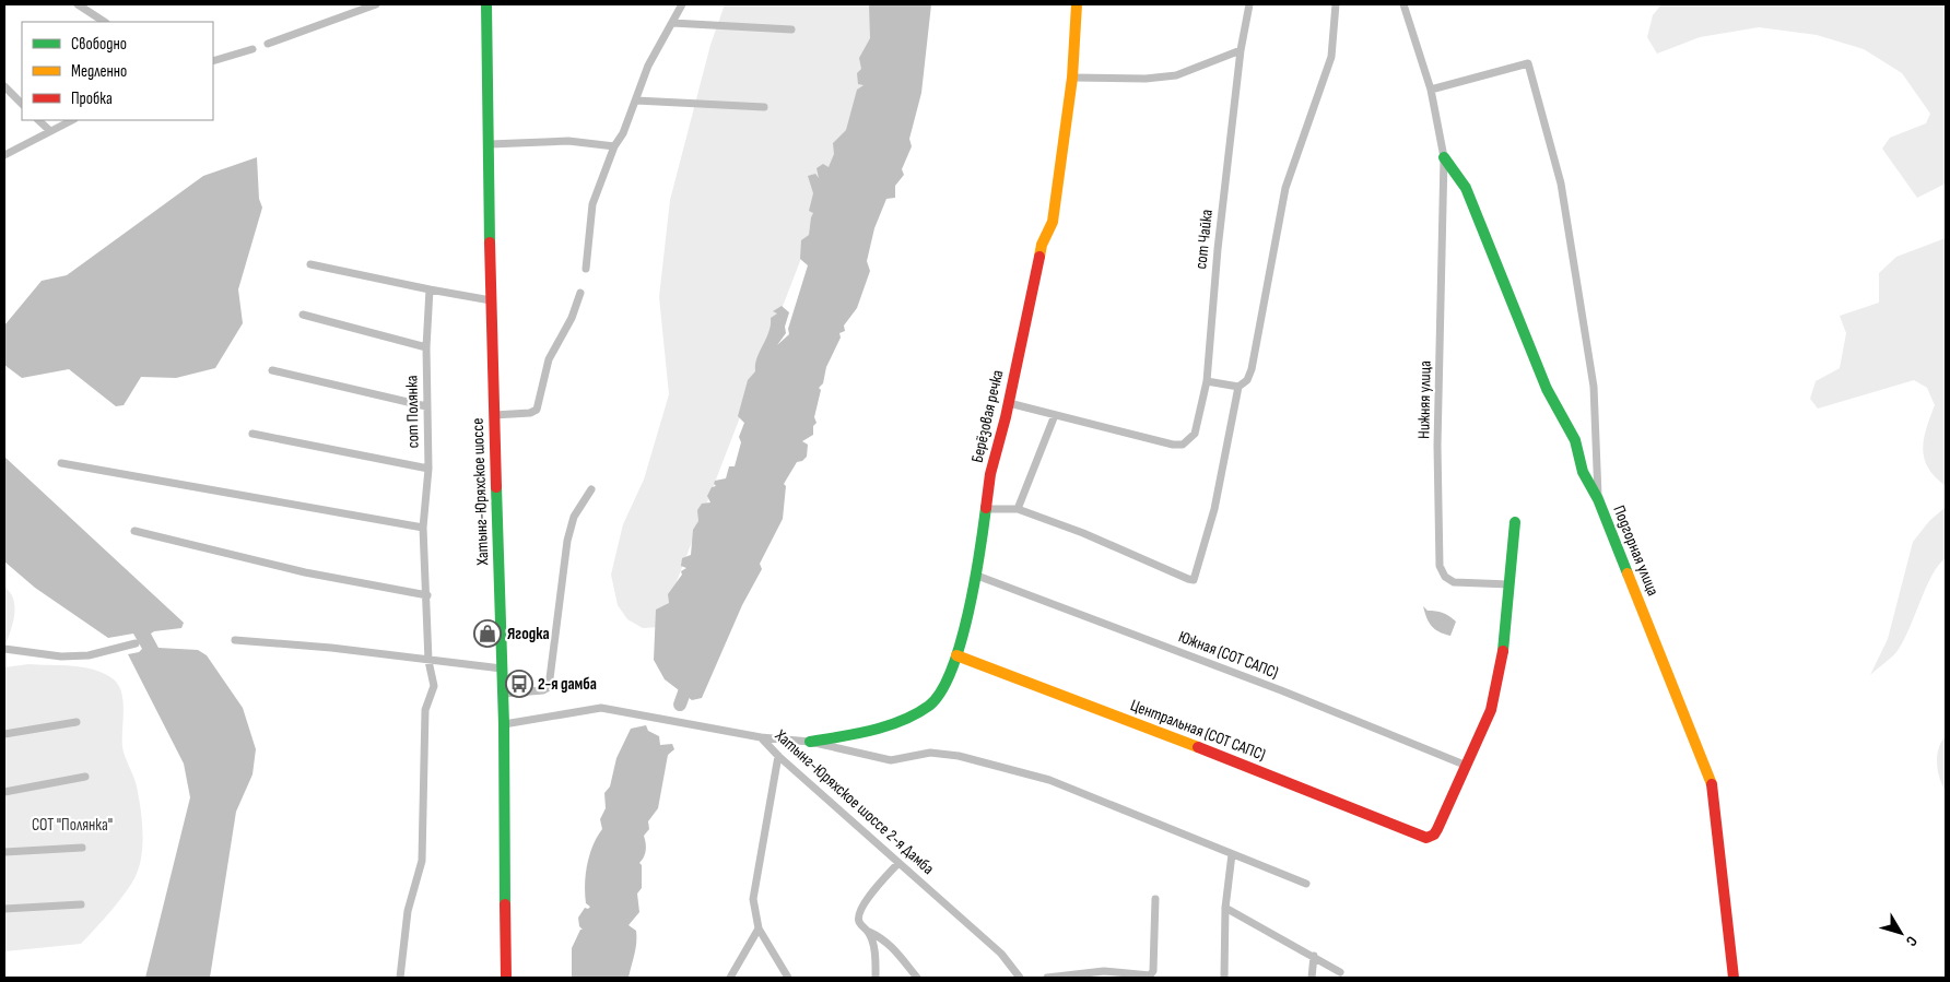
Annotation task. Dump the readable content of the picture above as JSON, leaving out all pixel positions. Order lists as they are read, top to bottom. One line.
{"streets":{"street":["сот Чайка","Нижняя улица","сот Полянка","Берёзовая речка","Хатынг-Юряхское шоссе","Подгорная улица","Южная (СОТ САПС)","Центральная (СОТ САПС)","Хатынг-Юряхское шоссе 2-я Дамба"]},"crossings":[["Нижняя улица","Подгорная улица"],["Берёзовая речка","Южная (СОТ САПС)"],["Берёзовая речка","Центральная (СОТ САПС)"],["Хатынг-Юряхское шоссе","Хатынг-Юряхское шоссе 2-я Дамба"],["Южная (СОТ САПС)","Центральная (СОТ САПС)"]],"parks":["СОТ \"Полянка\""],"places":{"shop":["Ягодка"],"bus stop":["2-я дамба"]},"legend":["Свободно","Медленно","Пробка"],"north":"bottom right"}
